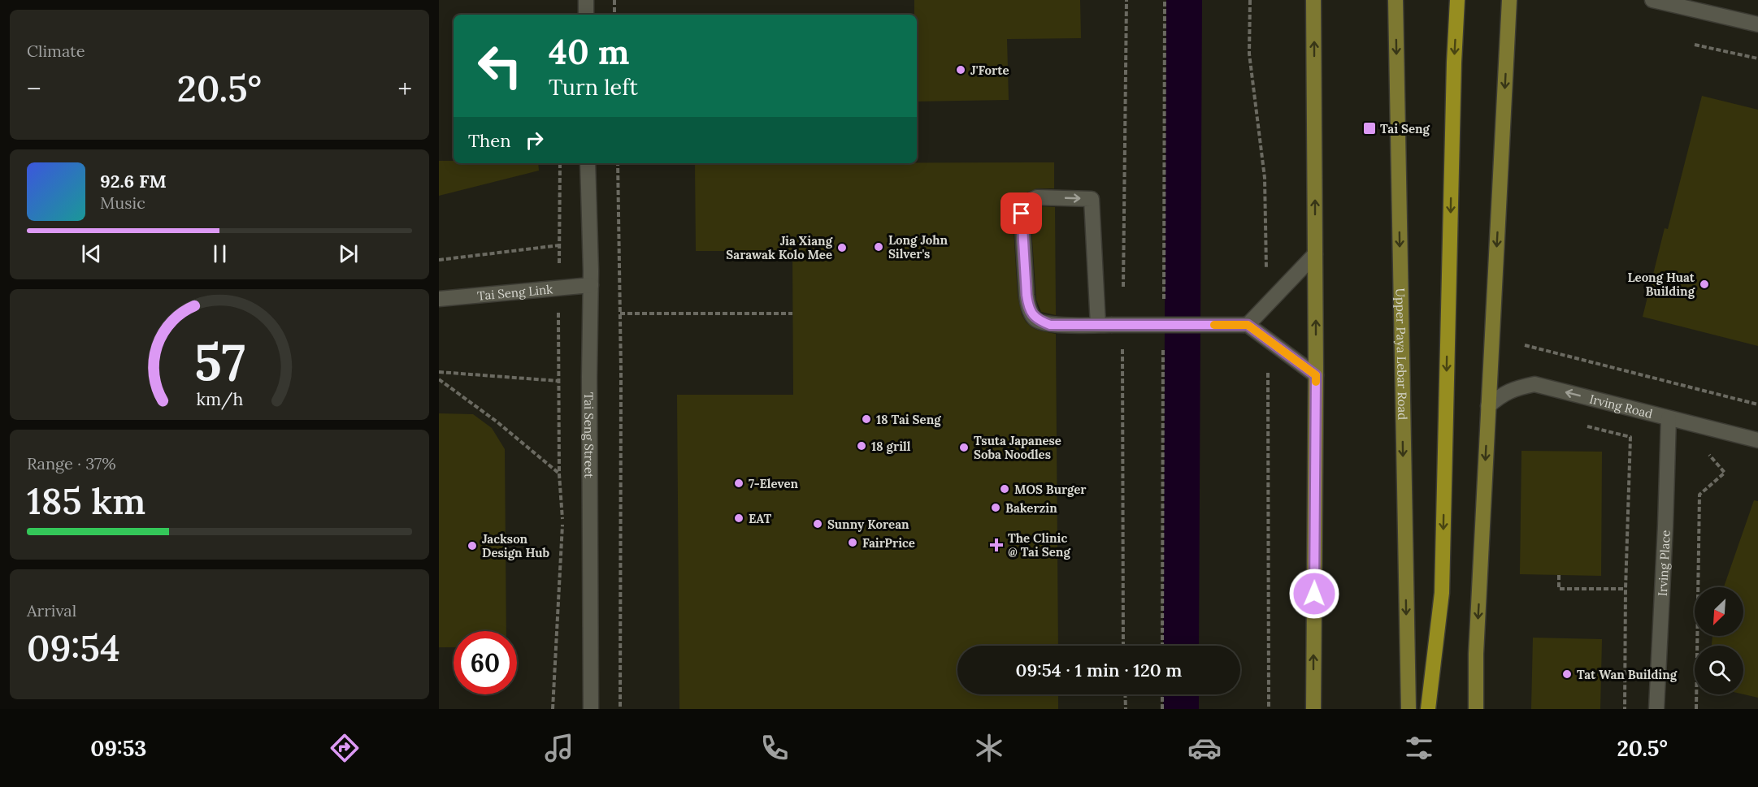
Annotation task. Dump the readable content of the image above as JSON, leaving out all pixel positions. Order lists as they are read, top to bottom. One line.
{"streets":{"main road":["Upper Paya Lebar Road"],"street":["Tai Seng Link","Irving Road","Tai Seng Street","Irving Place"]},"crossings":[["Tai Seng Link","Tai Seng Street"],["Irving Road","Irving Place"]],"one_way":["Irving Road"],"places":{"other":["J'Forte","Long John Silver's","Jia Xiang Sarawak Kolo Mee","Leong Huat Building","18 Tai Seng","18 grill","Tsuta Japanese Soba Noodles","7-Eleven","MOS Burger","Bakerzin","EAT","Sunny Korean","FairPrice","Jackson Design Hub","Tat Wan Building"],"transit":["Tai Seng"],"health":["The Clinic @ Tai Seng"]},"north":"bottom left","page":{"tile":["Climate",["Range · 37%","185 km"],["Arrival","09:54"]],"turn":["40 m","Turn left"],"heat":["−","20.5°","+"],"then":"Then","song":["92.6 FM","Music"],"limit":"60","trip":"09:54 · 1 min · 120 m","tabs":["09:53","20.5°"],"gauge":["57","km/h"]}}
